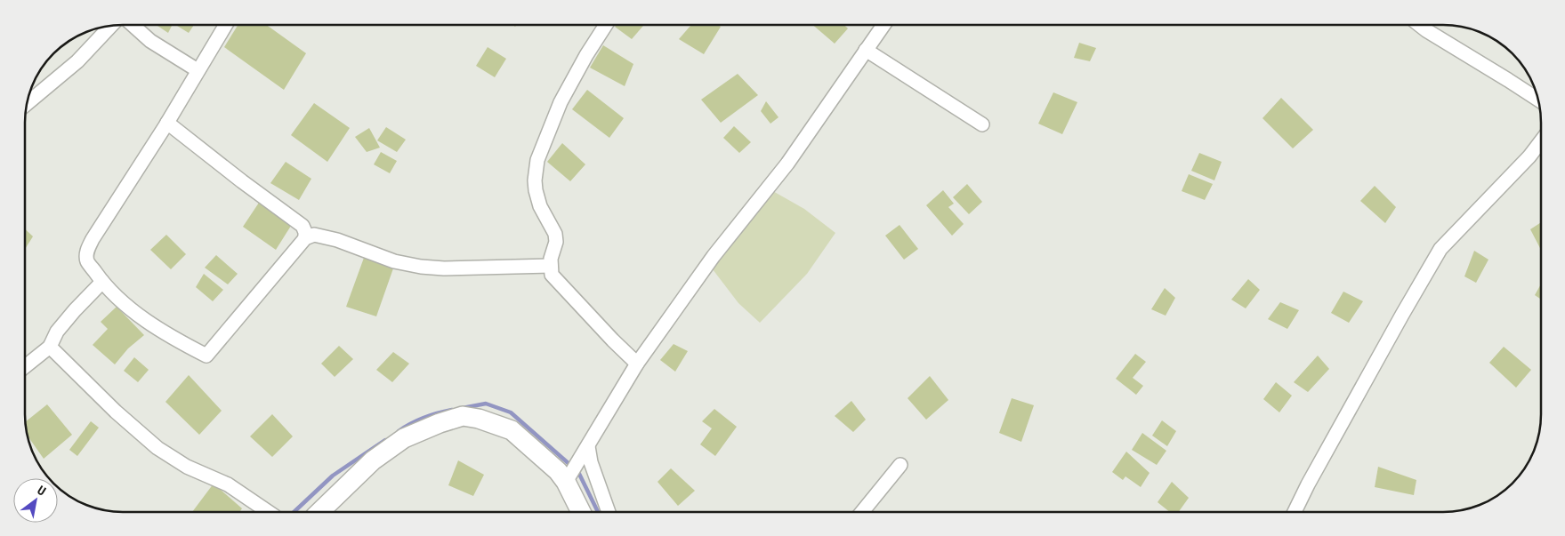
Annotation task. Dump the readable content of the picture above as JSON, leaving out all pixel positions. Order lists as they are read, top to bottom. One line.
{"north":"top right"}
